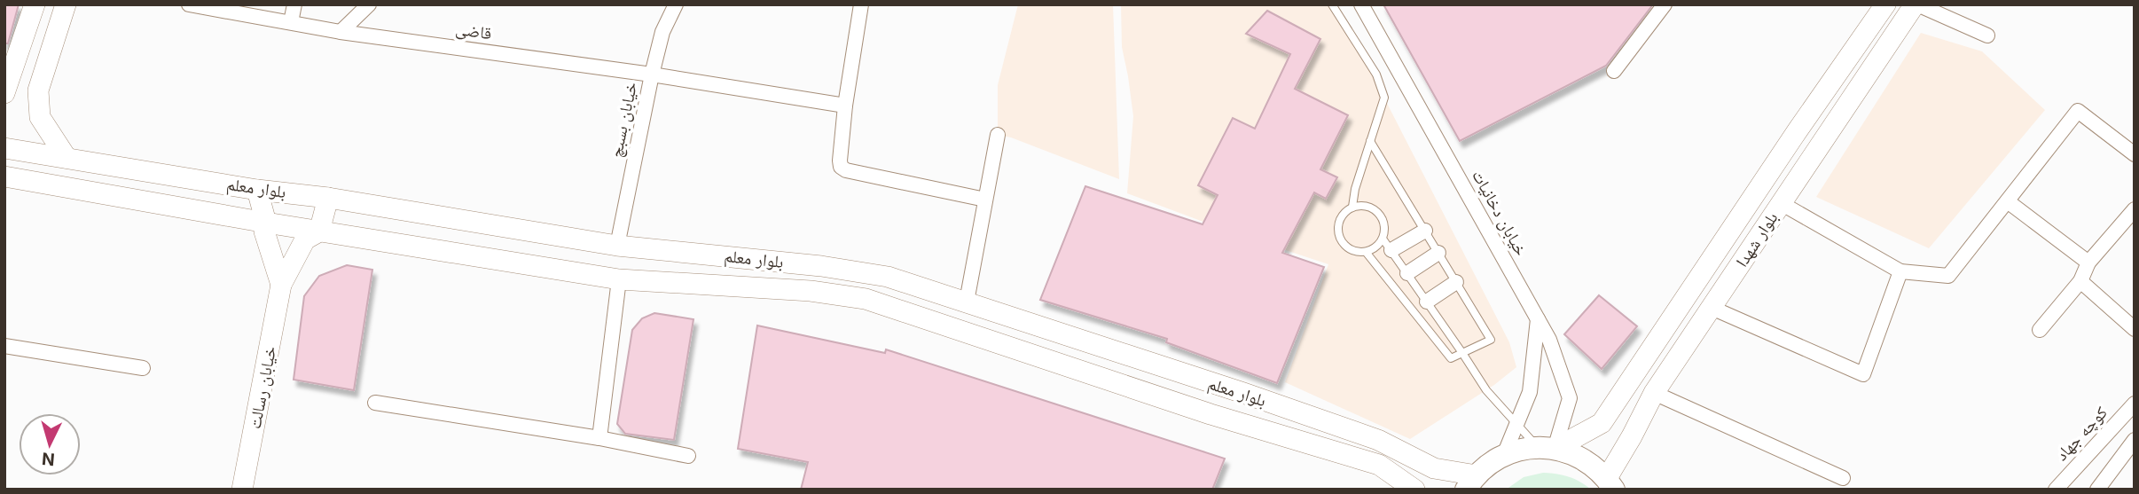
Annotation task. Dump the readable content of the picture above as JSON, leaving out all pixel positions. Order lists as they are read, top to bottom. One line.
{"streets":{"main road":["بلوار معلم","بلوار شهدا","خیابان رسالت"],"street":["قاضی","خیابان بسبچ","خیابان دخانیات","کوچه جهاد"]},"crossings":[["قاضی","خیابان بسبچ"],["خیابان بسبچ","بلوار معلم"],["خیابان دخانیات","بلوار شهدا"]],"north":"bottom"}
